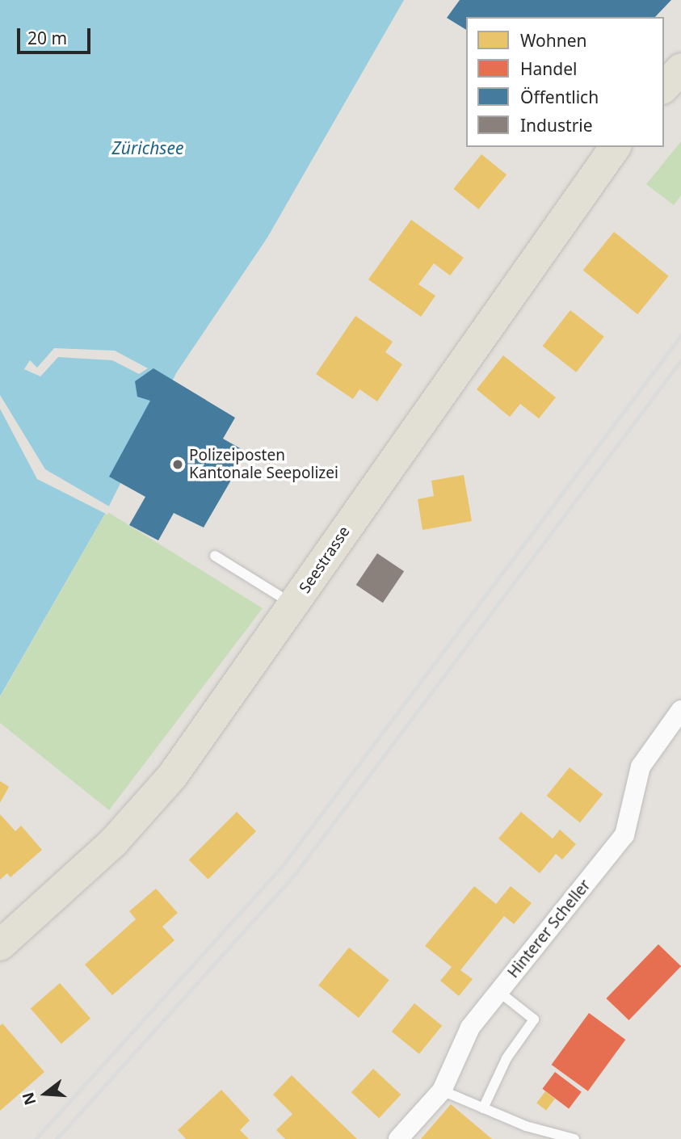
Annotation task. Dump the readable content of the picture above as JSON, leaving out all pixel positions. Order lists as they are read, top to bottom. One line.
{"streets":{"main road":["Seestrasse"],"street":["Hinterer Scheller"]},"water":["Zürichsee"],"places":["Polizeiposten Kantonale Seepolizei"],"legend":["Wohnen","Handel","Öffentlich","Industrie"],"scale_bar":"20 m","north":"left"}
